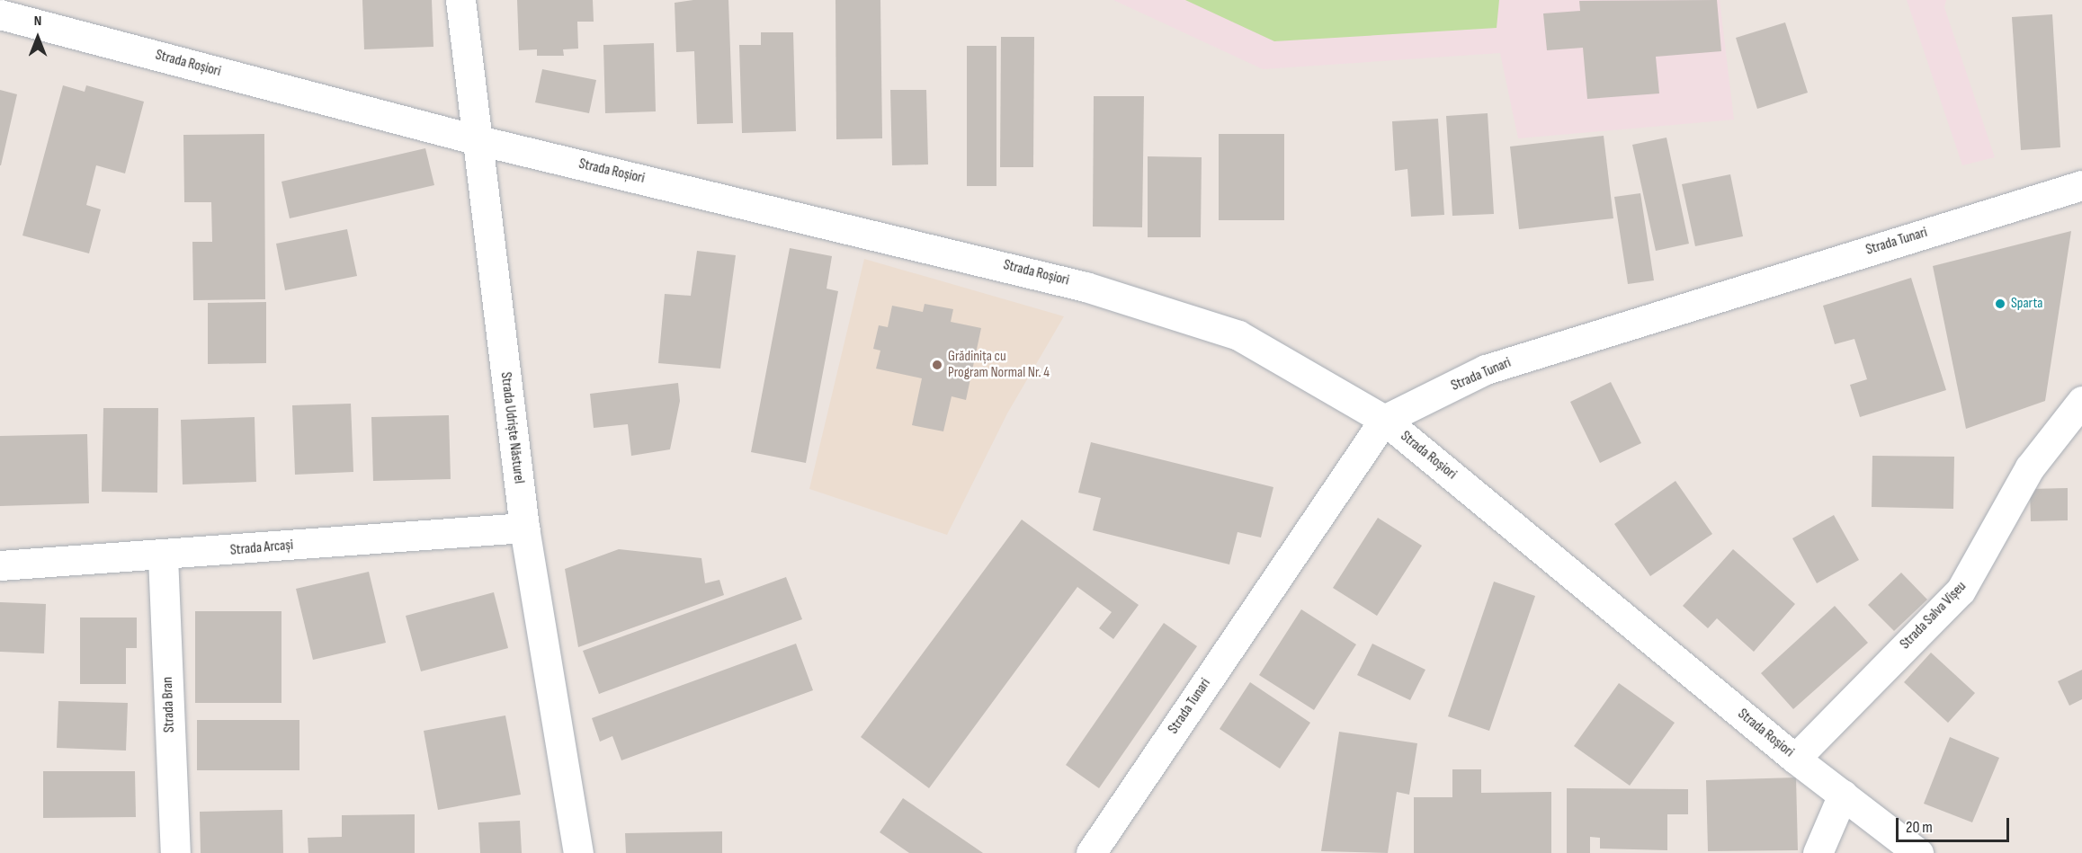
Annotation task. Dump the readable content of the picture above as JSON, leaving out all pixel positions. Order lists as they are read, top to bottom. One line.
{"streets":{"street":["Strada Roșiori","Strada Tunari","Strada Udriște Năsturel","Strada Arcași","Strada Salva Vișeu","Strada Bran"]},"crossings":[["Strada Roșiori","Strada Tunari"],["Strada Roșiori","Strada Udriște Năsturel"],["Strada Roșiori","Strada Salva Vișeu"],["Strada Udriște Năsturel","Strada Arcași"],["Strada Arcași","Strada Bran"]],"places":["Sparta","Grădinița cu Program Normal Nr. 4"],"scale_bar":"20 m","north":"top"}
